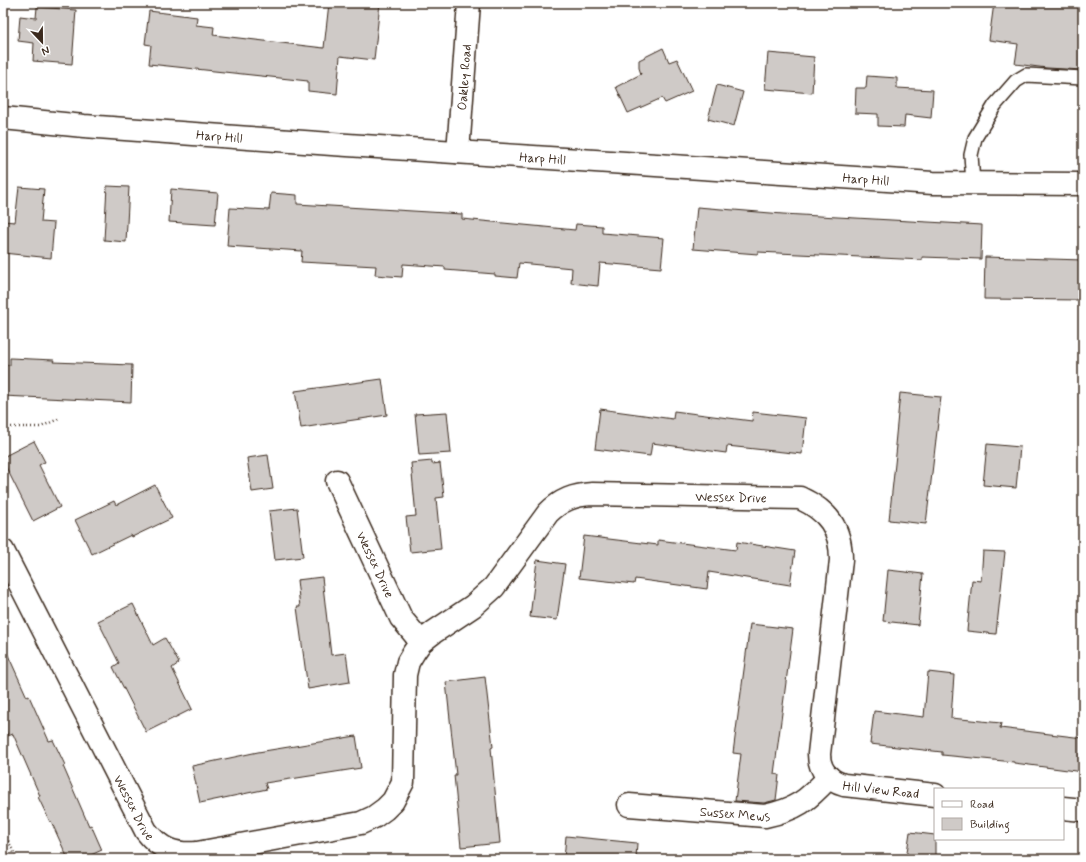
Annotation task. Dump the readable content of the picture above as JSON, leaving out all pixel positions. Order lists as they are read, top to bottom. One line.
{"streets":{"street":["Oakley Road","Harp Hill","Wessex Drive","Hill View Road","Sussex Mews"]},"crossings":[["Oakley Road","Harp Hill"],["Wessex Drive","Hill View Road"],["Wessex Drive","Sussex Mews"],["Hill View Road","Sussex Mews"]],"legend":["Road","Building"],"north":"bottom"}
